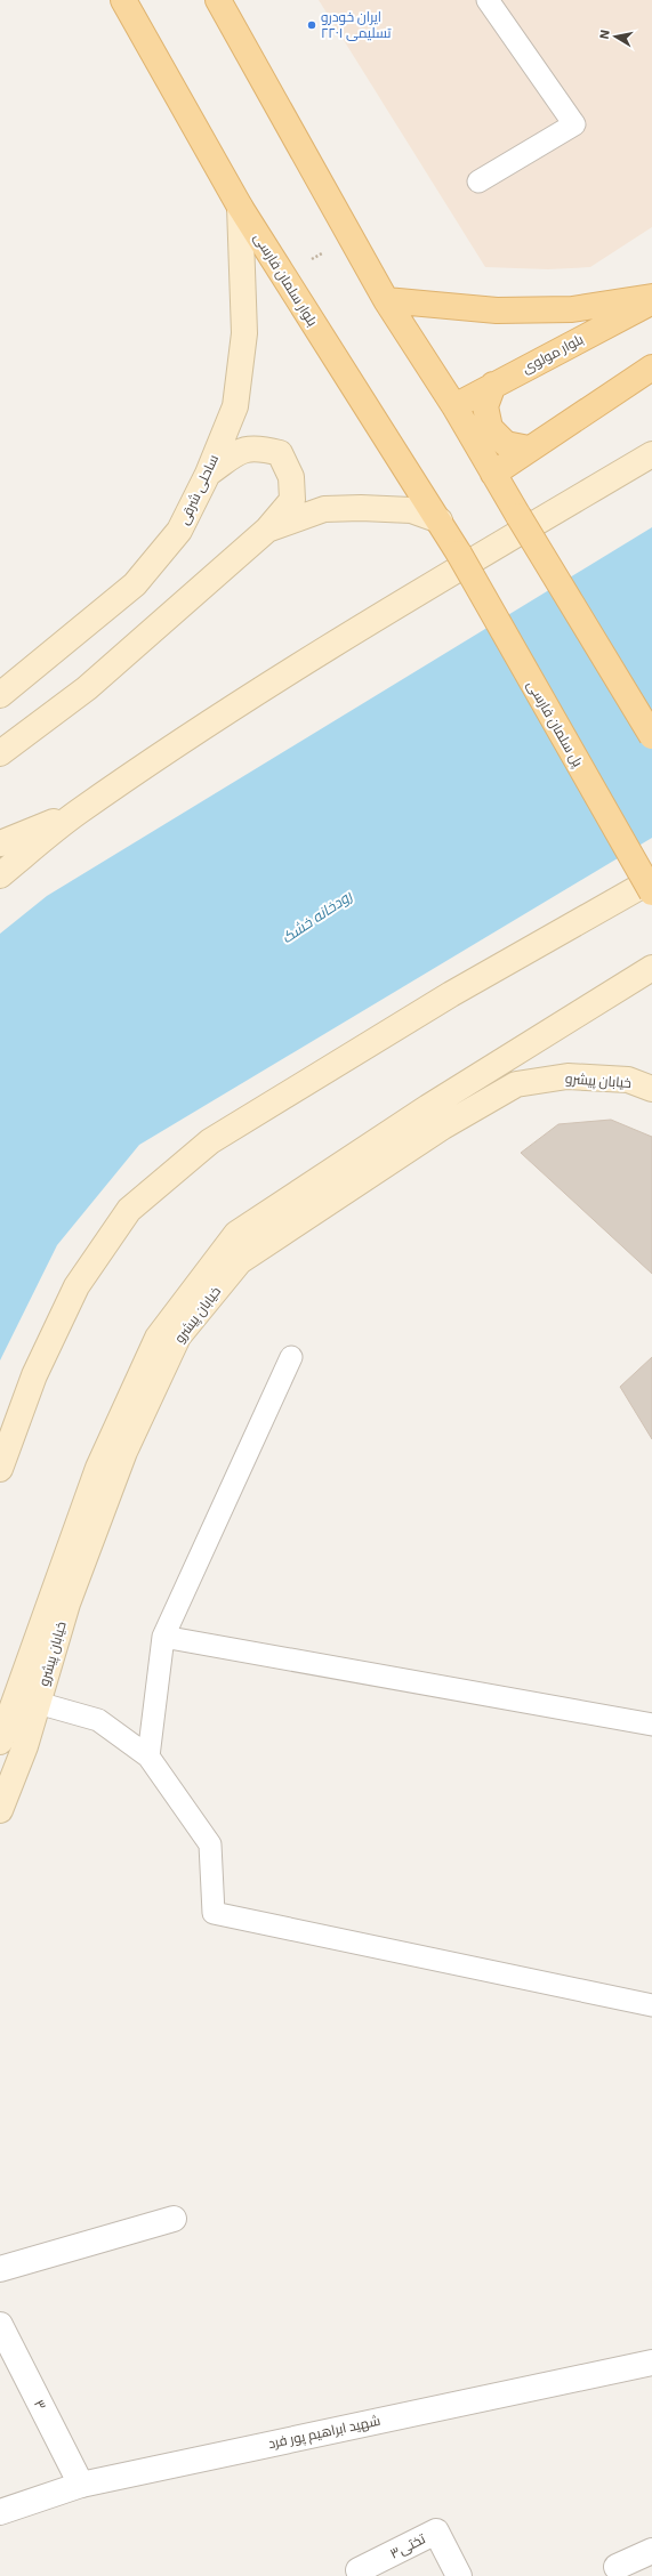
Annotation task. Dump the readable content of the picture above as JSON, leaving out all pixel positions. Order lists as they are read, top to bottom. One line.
{"streets":{"main road":["بلوار سلمان فارسی","بلوار مولوی","ساحلی شرقی","پل سلمان فارسی","خیابان پیشرو"],"street":["۳","شهید ابراهیم پور فرد","تختی۳"]},"crossings":[["بلوار سلمان فارسی","ساحلی شرقی"],["بلوار سلمان فارسی","پل سلمان فارسی"],["۳","شهید ابراهیم پور فرد"]],"water":["رودخانه خشک"],"places":["ایران خودرو تسلیمی ۲۲۰۱"],"north":"left"}
